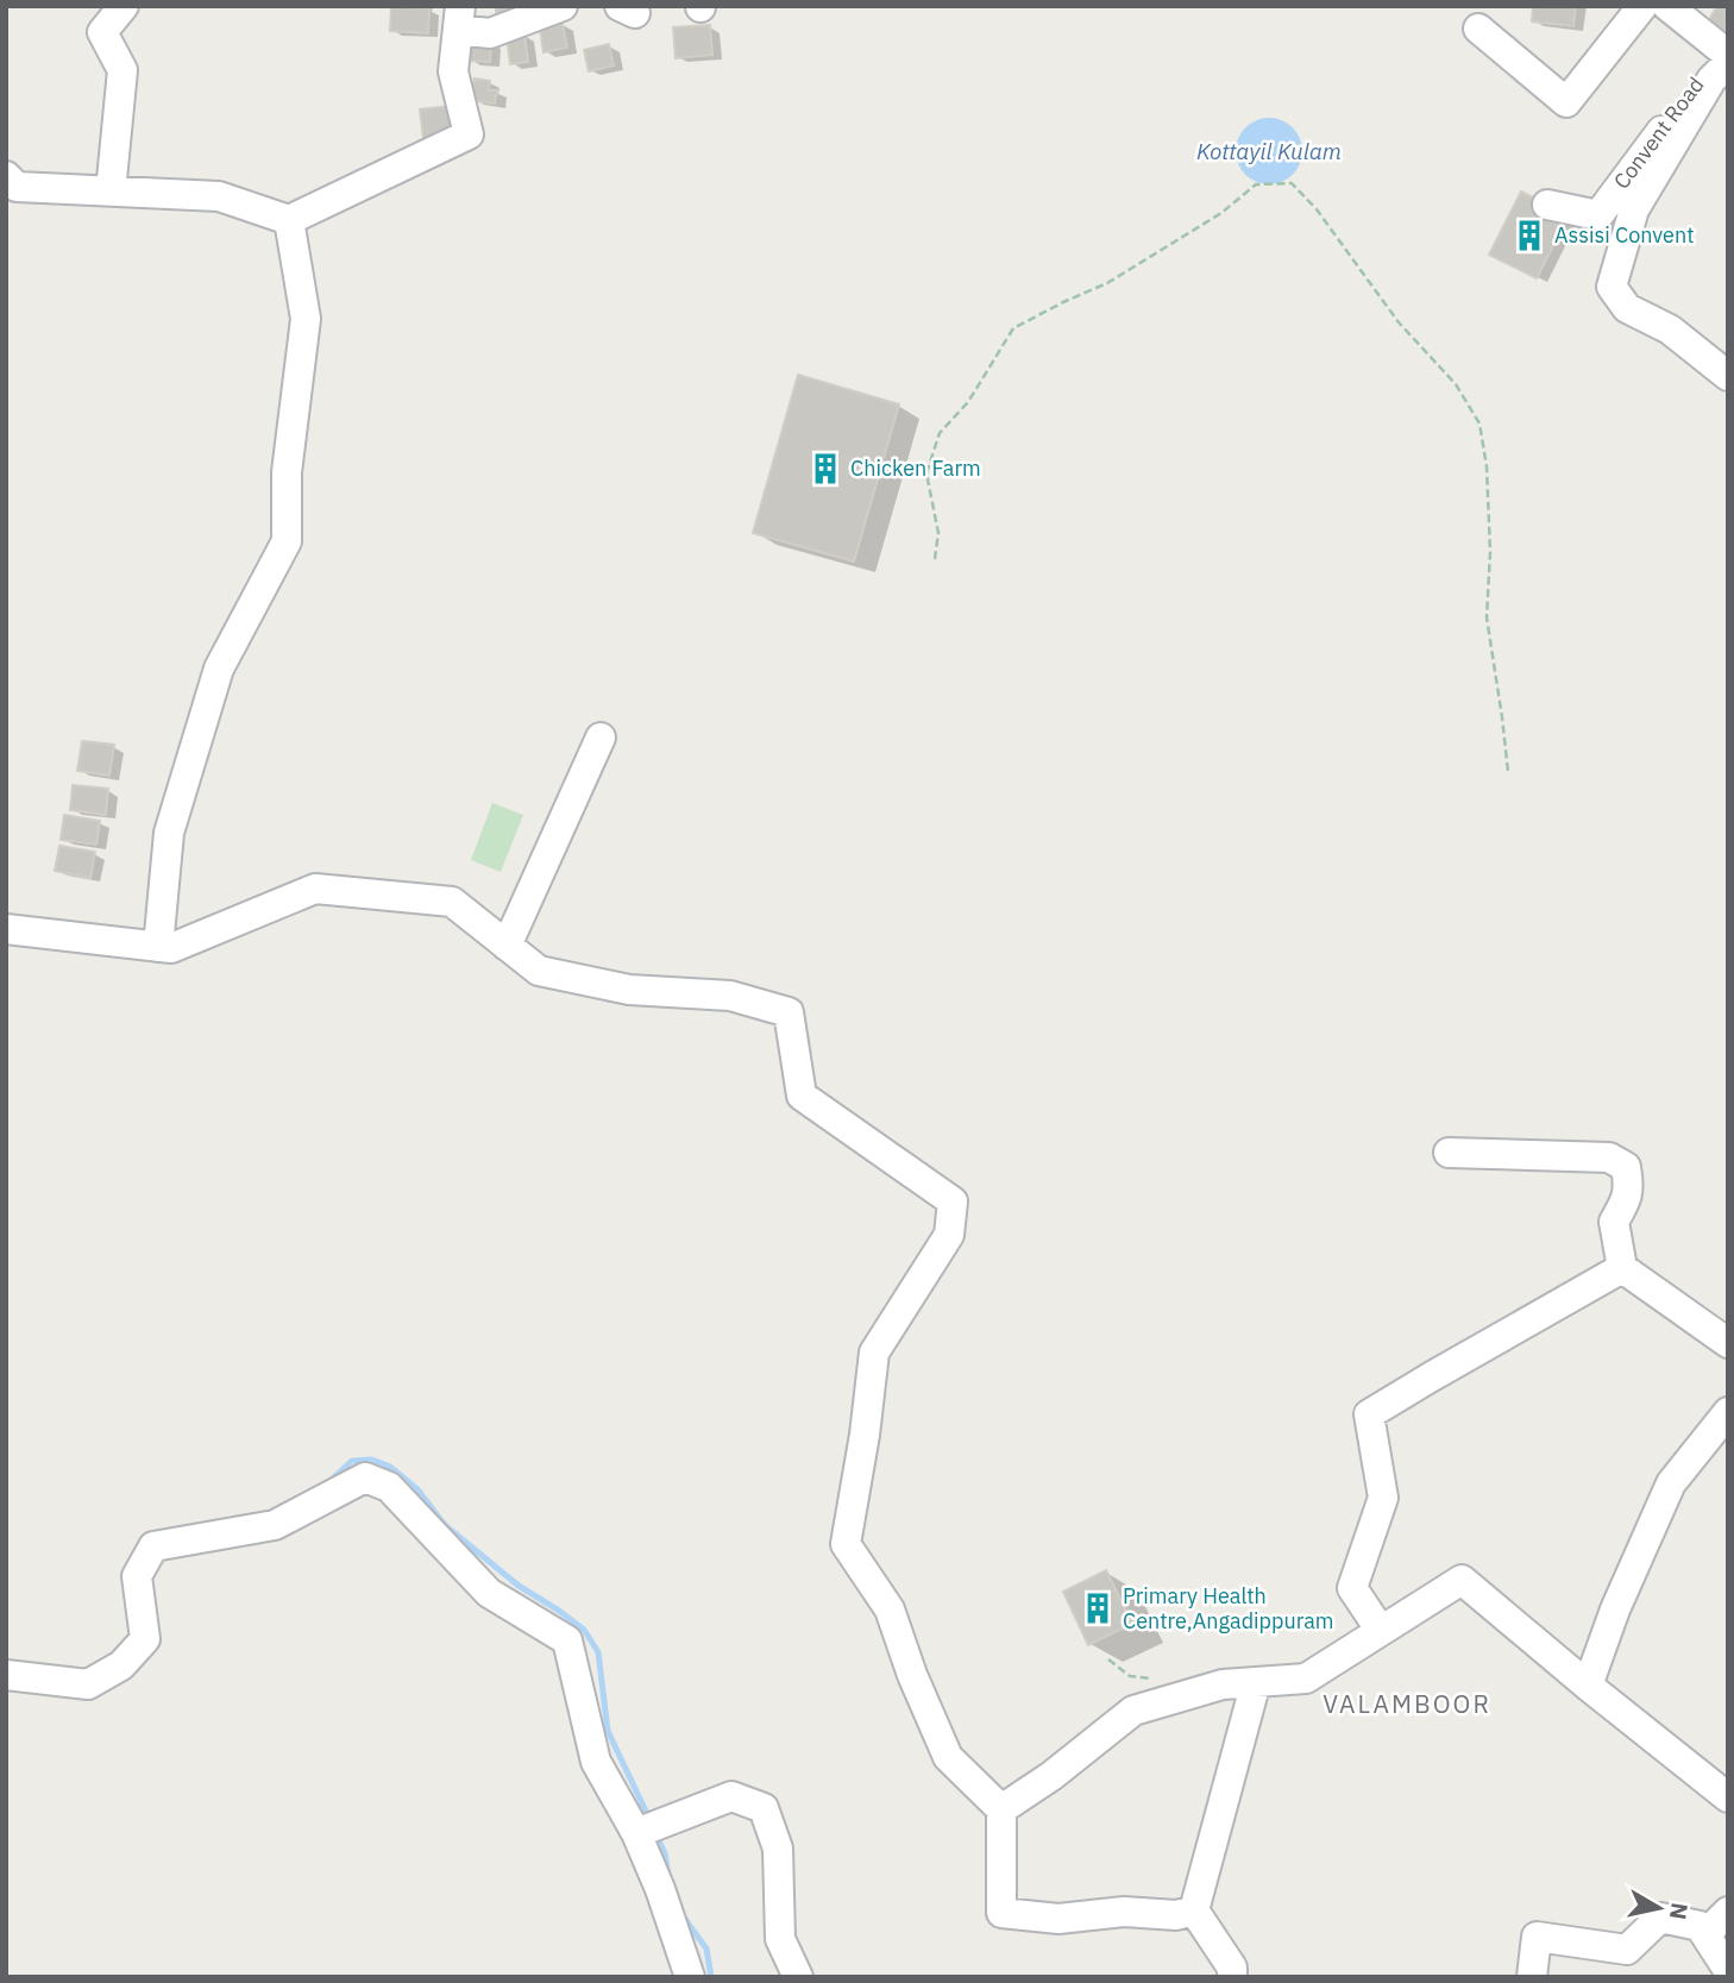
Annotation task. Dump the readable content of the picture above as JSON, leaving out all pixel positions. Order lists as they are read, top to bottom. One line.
{"streets":{"street":["Convent Road"]},"districts":["VALAMBOOR"],"water":["Kottayil Kulam"],"places":{"building":["Assisi Convent","Chicken Farm","Primary Health Centre,Angadippuram"]},"north":"right"}
